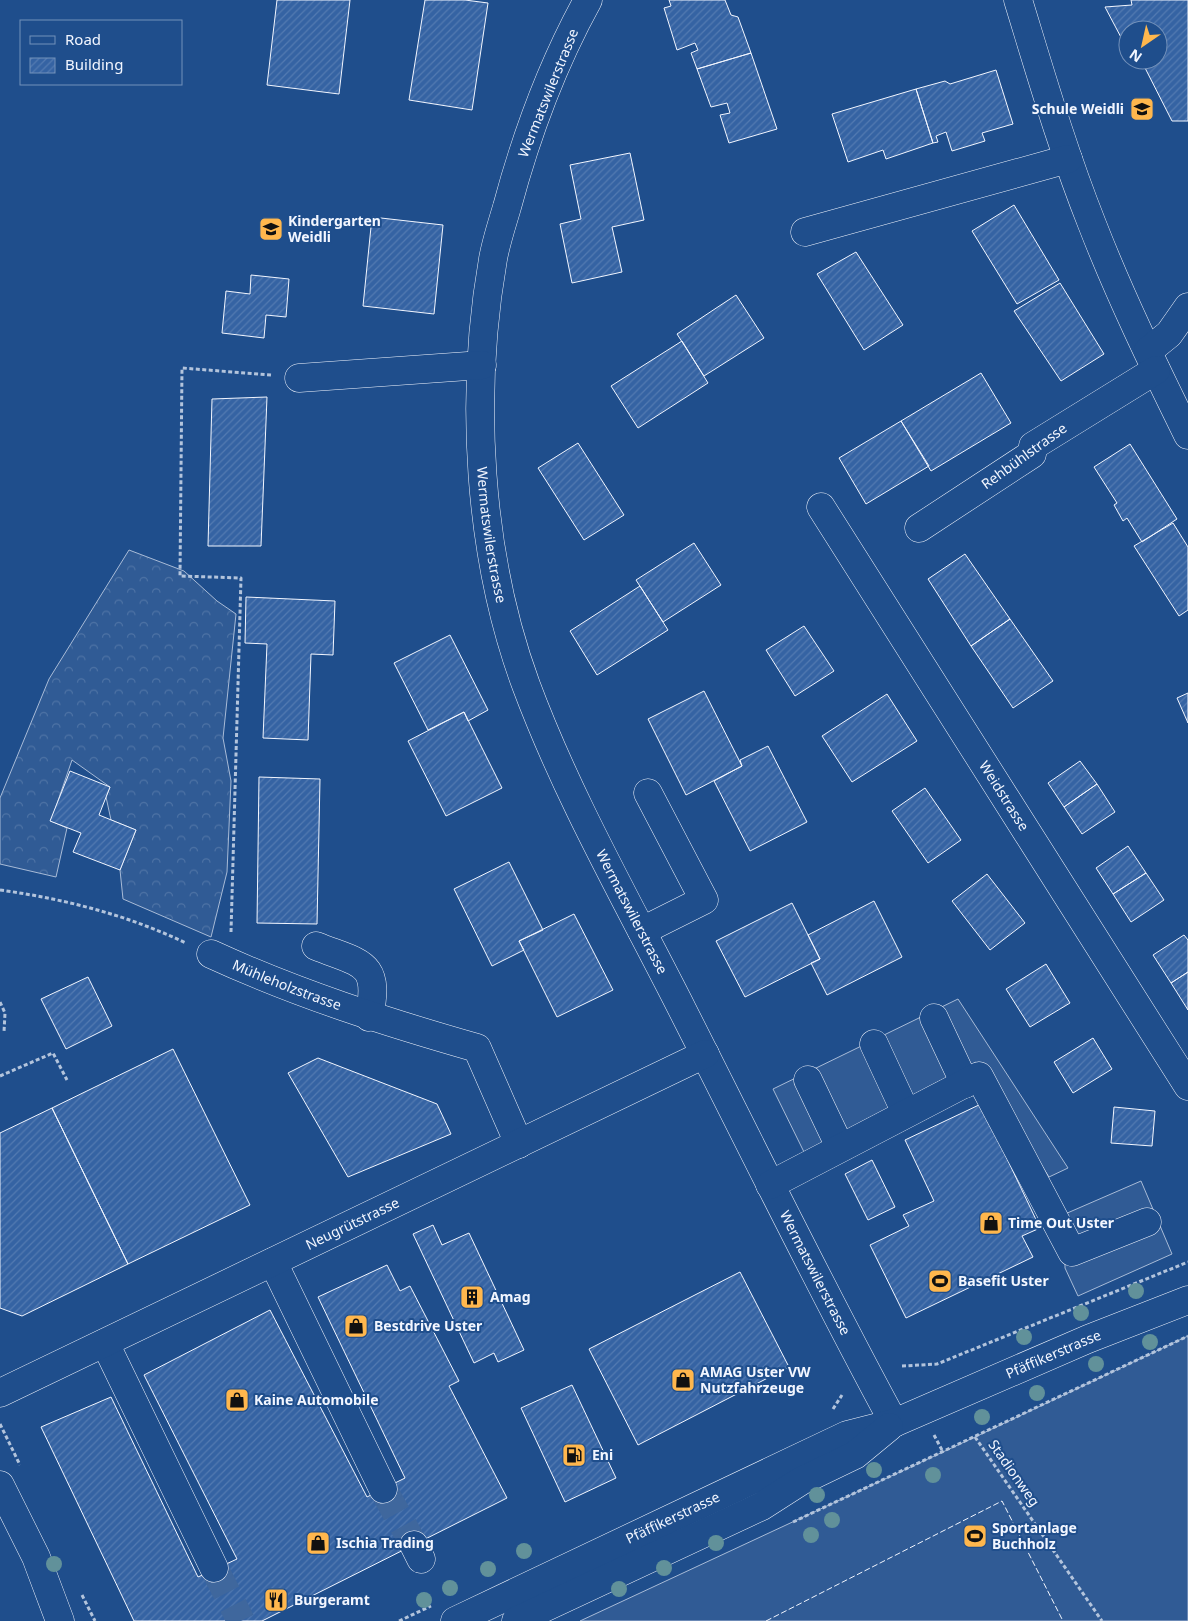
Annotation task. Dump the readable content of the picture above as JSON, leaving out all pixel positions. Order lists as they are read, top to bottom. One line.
{"streets":{"street":["Wermatswilerstrasse","Rehbühlstrasse","Weidstrasse","Mühleholzstrasse","Neugrütstrasse","Pfäffikerstrasse"],"path":["Stadionweg"]},"crossings":[["Wermatswilerstrasse","Neugrütstrasse"],["Wermatswilerstrasse","Pfäffikerstrasse"],["Mühleholzstrasse","Neugrütstrasse"]],"places":{"school or university":["Schule Weidli","Kindergarten Weidli"],"shop":["Time Out Uster","Bestdrive Uster","AMAG Uster VW Nutzfahrzeuge","Kaine Automobile","Ischia Trading"],"sports":["Basefit Uster","Sportanlage Buchholz"],"building":["Amag"],"fuel station":["Eni"],"restaurant":["Burgeramt"]},"legend":["Road","Building"],"north":"bottom left"}
